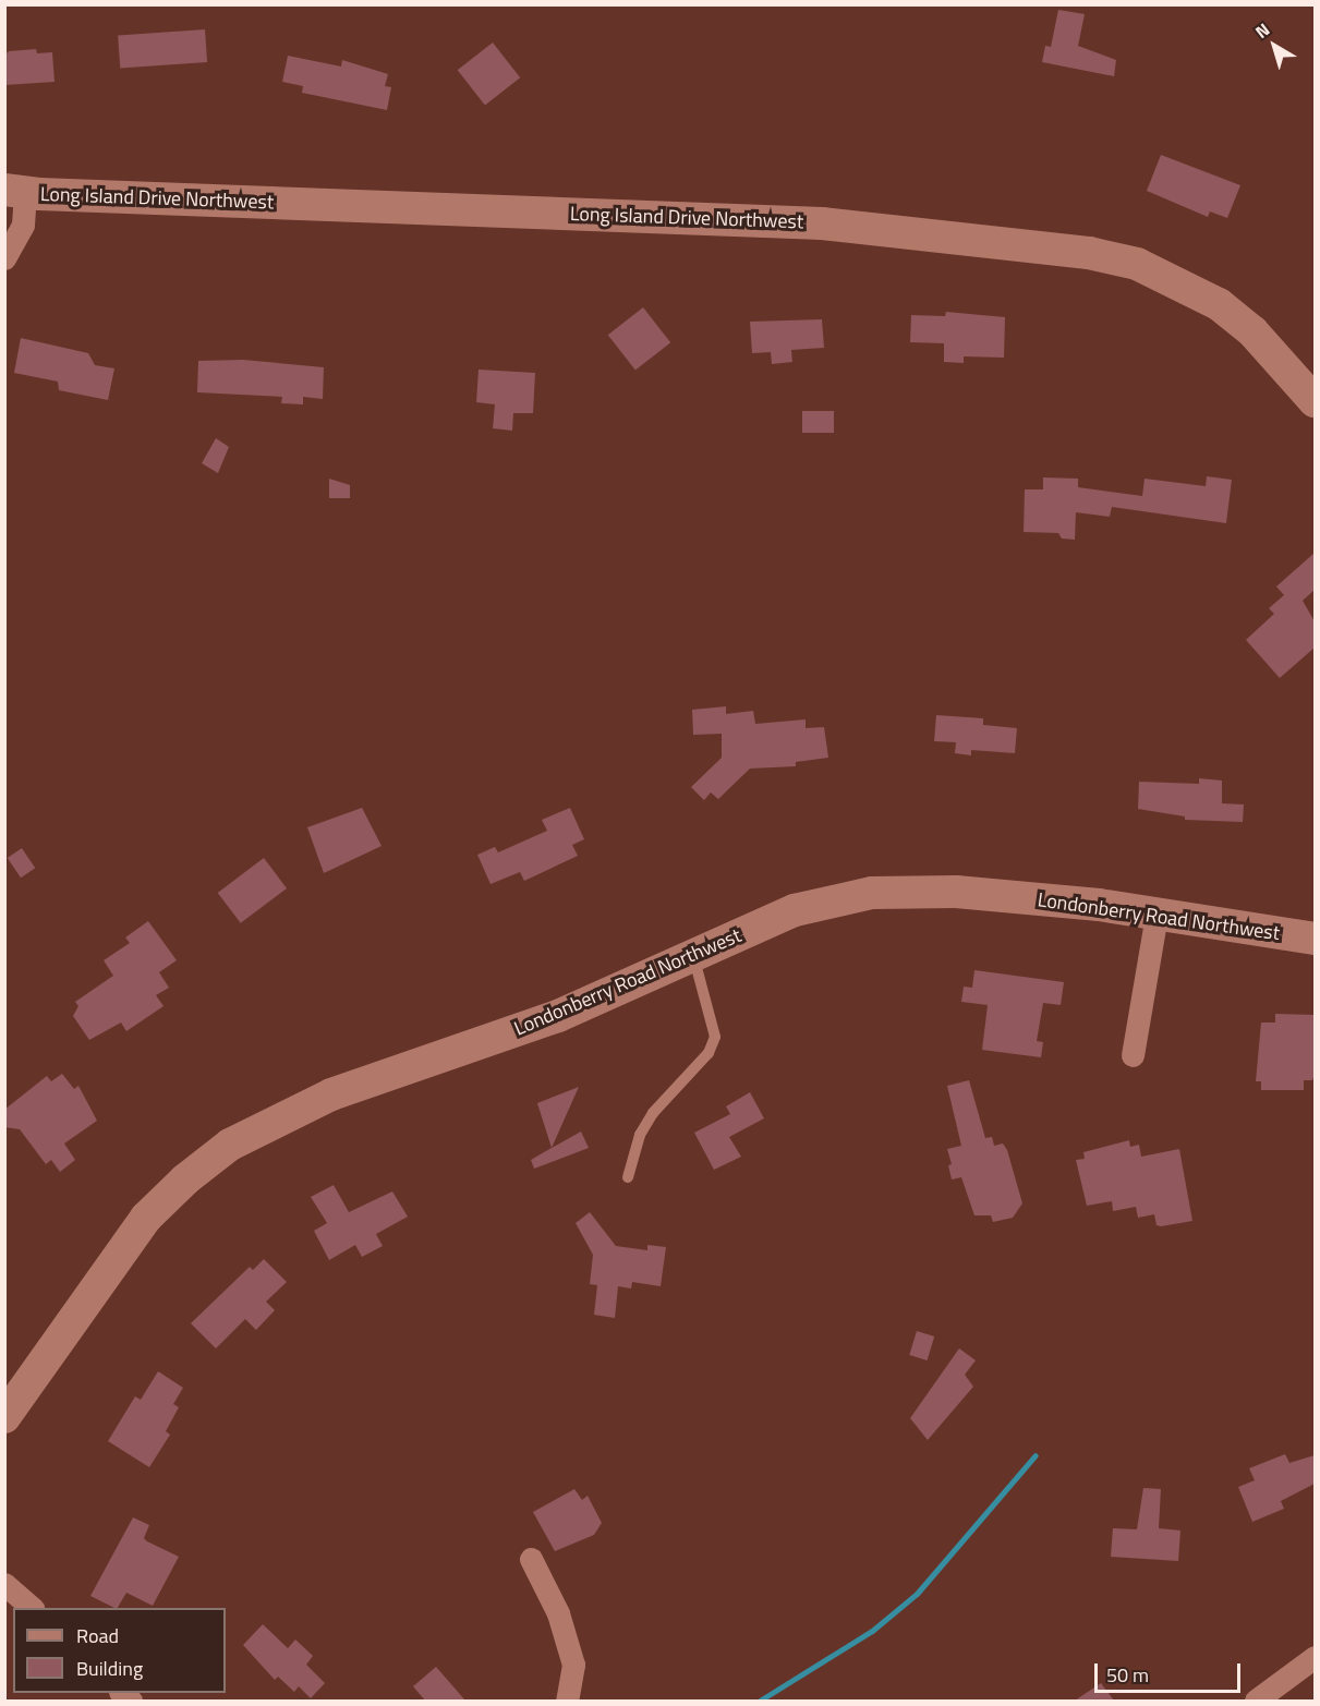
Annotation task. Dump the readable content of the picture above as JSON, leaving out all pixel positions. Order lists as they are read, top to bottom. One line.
{"streets":{"street":["Long Island Drive Northwest","Londonberry Road Northwest"]},"legend":["Road","Building"],"scale_bar":"50 m","north":"top left"}
